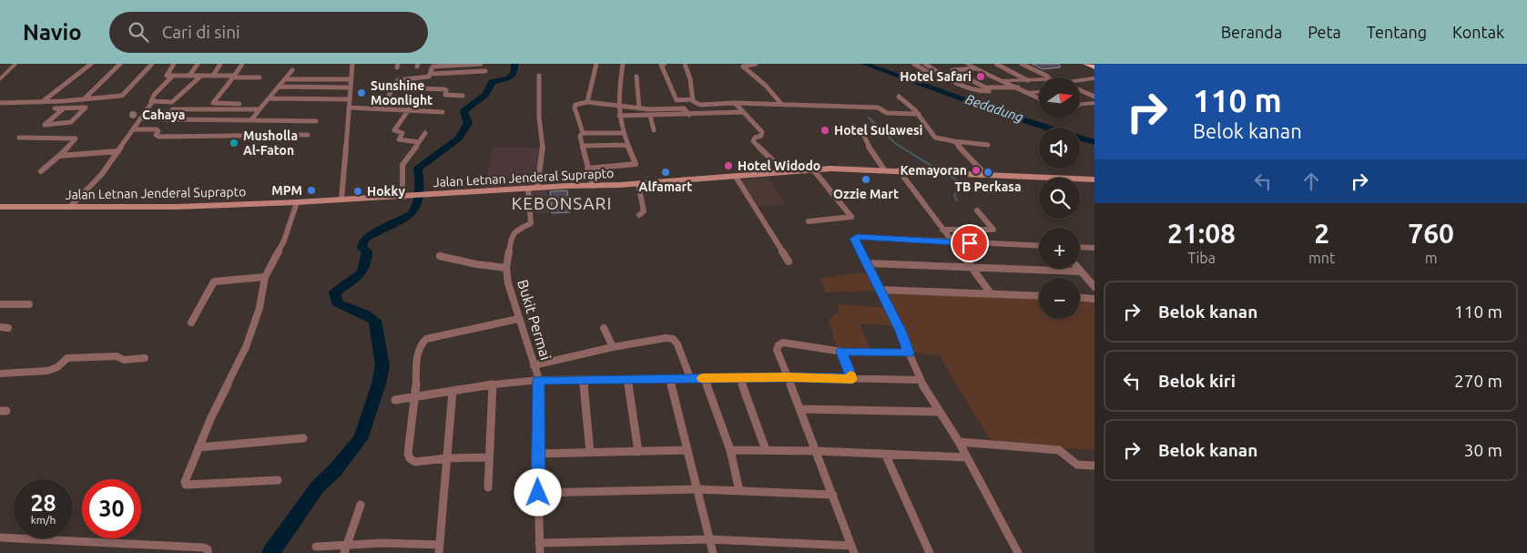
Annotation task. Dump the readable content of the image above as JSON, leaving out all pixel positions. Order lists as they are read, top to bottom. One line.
{"streets":{"main road":["Jalan Letnan Jenderal Suprapto"],"street":["Bukit Permai"]},"crossings":[["Jalan Letnan Jenderal Suprapto","Bukit Permai"]],"districts":["KEBONSARI"],"water":["Bedadung"],"places":["Hotel Safari","Sunshine Moonlight","Cahaya","Hotel Sulawesi","Musholla Al-Faton","Hotel Widodo","Kemayoran","Alfamart","TB Perkasa","Ozzie Mart","MPM","Hokky"],"north":"right","page":{"header":"Navio","search":"Cari di sini","nav":["Beranda","Peta","Tentang","Kontak"],"turn":["110 m","Belok kanan"],"map_buttons":["+","−"],"eta":["21:08","Tiba","2","mnt","760","m"],"list":[{"name":"Belok kanan","value":"110 m"},{"name":"Belok kiri","value":"270 m"},{"name":"Belok kanan","value":"30 m"}],"speed":"28 km/h","limit":"30"}}
